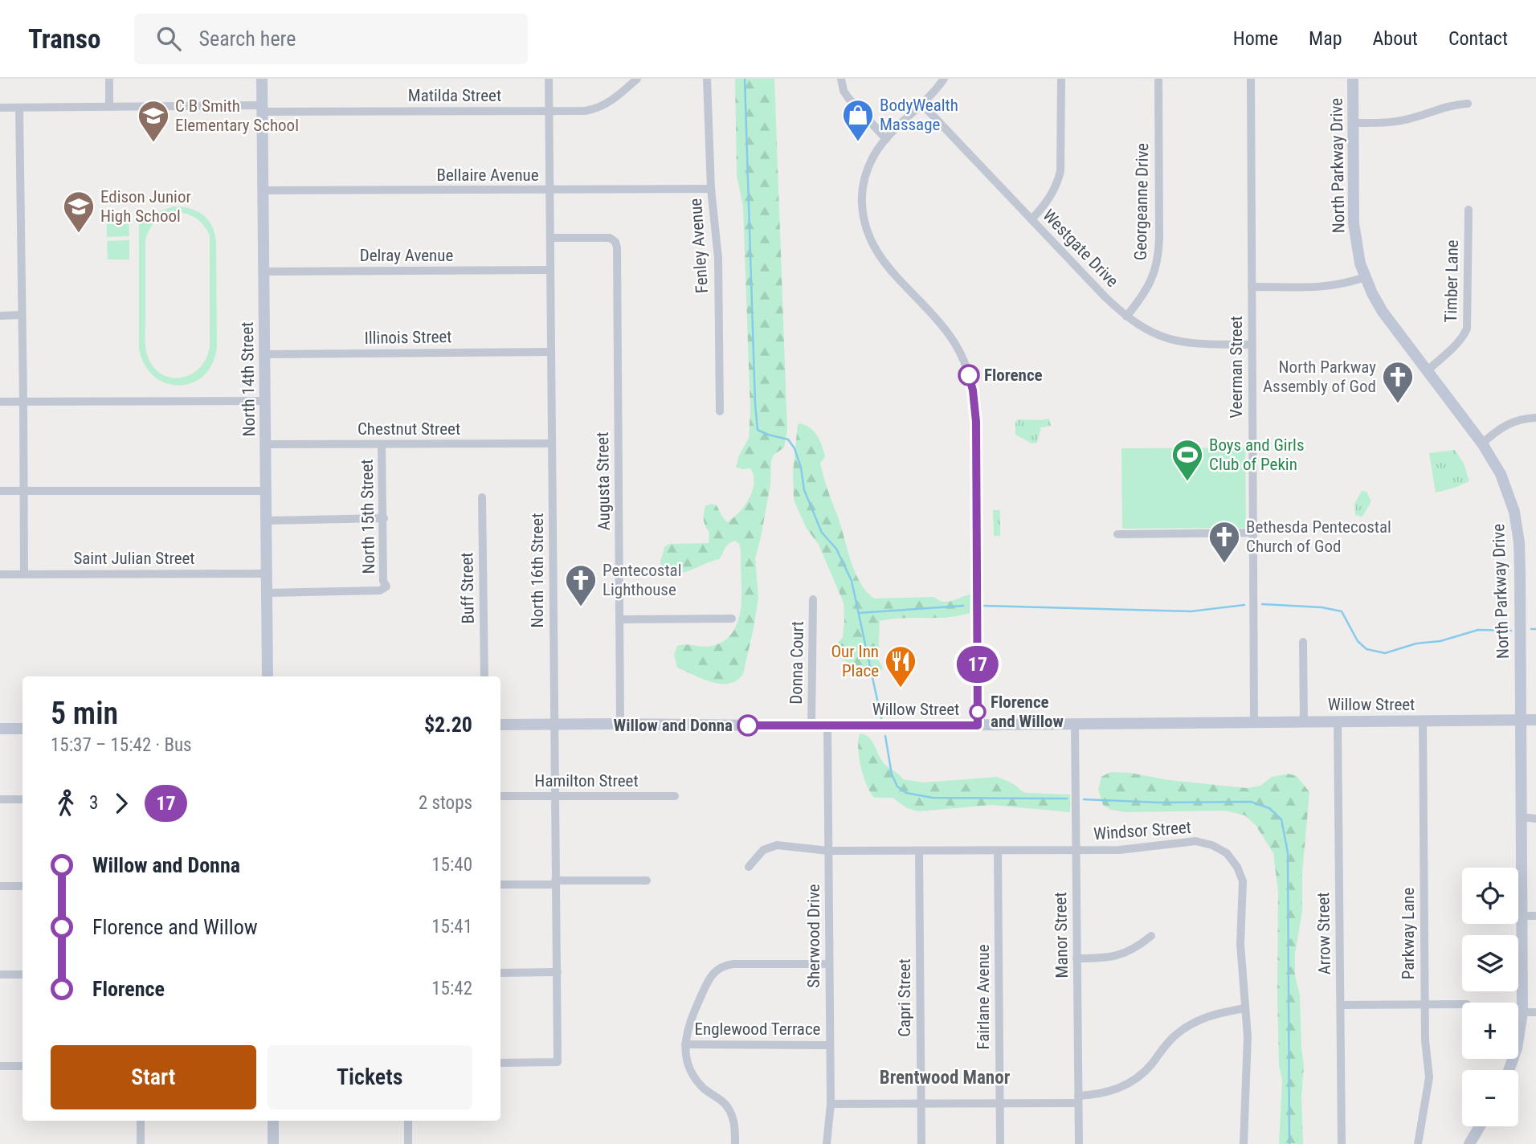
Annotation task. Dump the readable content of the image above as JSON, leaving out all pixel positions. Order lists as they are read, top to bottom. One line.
{"streets":{"main road":["North Parkway Drive","North 14th Street","Willow Street"],"street":["Matilda Street","Bellaire Avenue","Georgeanne Drive","Fenley Avenue","Westgate Drive","Delray Avenue","Timber Lane","Illinois Street","Veerman Street","Chestnut Street","Augusta Street","North 15th Street","Saint Julian Street","North 16th Street","Buff Street","Donna Court","Hamilton Street","Windsor Street","Arrow Street","Parkway Lane","Manor Street","Sherwood Drive","Fairlane Avenue","Capri Street","Englewood Terrace"]},"crossings":[["Matilda Street","North 14th Street"],["Matilda Street","North 16th Street"],["North Parkway Drive","Timber Lane"],["North Parkway Drive","Willow Street"],["Bellaire Avenue","Fenley Avenue"],["Bellaire Avenue","North 14th Street"],["Bellaire Avenue","North 16th Street"],["Georgeanne Drive","Westgate Drive"],["Westgate Drive","Veerman Street"],["Delray Avenue","North 14th Street"],["Delray Avenue","North 16th Street"],["Illinois Street","North 14th Street"],["Illinois Street","North 16th Street"],["Veerman Street","Willow Street"],["North 14th Street","Chestnut Street"],["North 14th Street","North 15th Street"],["North 14th Street","Saint Julian Street"],["Chestnut Street","North 15th Street"],["Chestnut Street","North 16th Street"],["Augusta Street","North 16th Street"],["Augusta Street","Willow Street"],["North 16th Street","Willow Street"],["North 16th Street","Hamilton Street"],["Donna Court","Willow Street"],["Willow Street","Arrow Street"],["Willow Street","Parkway Lane"],["Willow Street","Manor Street"],["Willow Street","Sherwood Drive"],["Windsor Street","Manor Street"],["Windsor Street","Sherwood Drive"],["Windsor Street","Fairlane Avenue"],["Windsor Street","Capri Street"],["Sherwood Drive","Englewood Terrace"]],"districts":["Brentwood Manor"],"places":{"shop":["BodyWealth Massage"],"school or university":["C B Smith Elementary School","Edison Junior High School"],"other":["Florence","Florence and Willow","Willow and Donna"],"church":["North Parkway Assembly of God","Bethesda Pentecostal Church of God","Pentecostal Lighthouse"],"sports":["Boys and Girls Club of Pekin"],"restaurant":["Our Inn Place"]},"lines":["bus line 17"],"page":{"header":"Transo","search":"Search here","nav":["Home","Map","About","Contact"],"on_map":"17","heading":["5 min","15:37 – 15:42 · Bus","$2.20"],"legs":["3","17","2 stops"],"list":[{"name":"Willow and Donna","value":"15:40"},{"name":"Florence and Willow","value":"15:41"},{"name":"Florence","value":"15:42"}],"map_buttons":["+","−"],"buttons":["Start","Tickets"]}}
